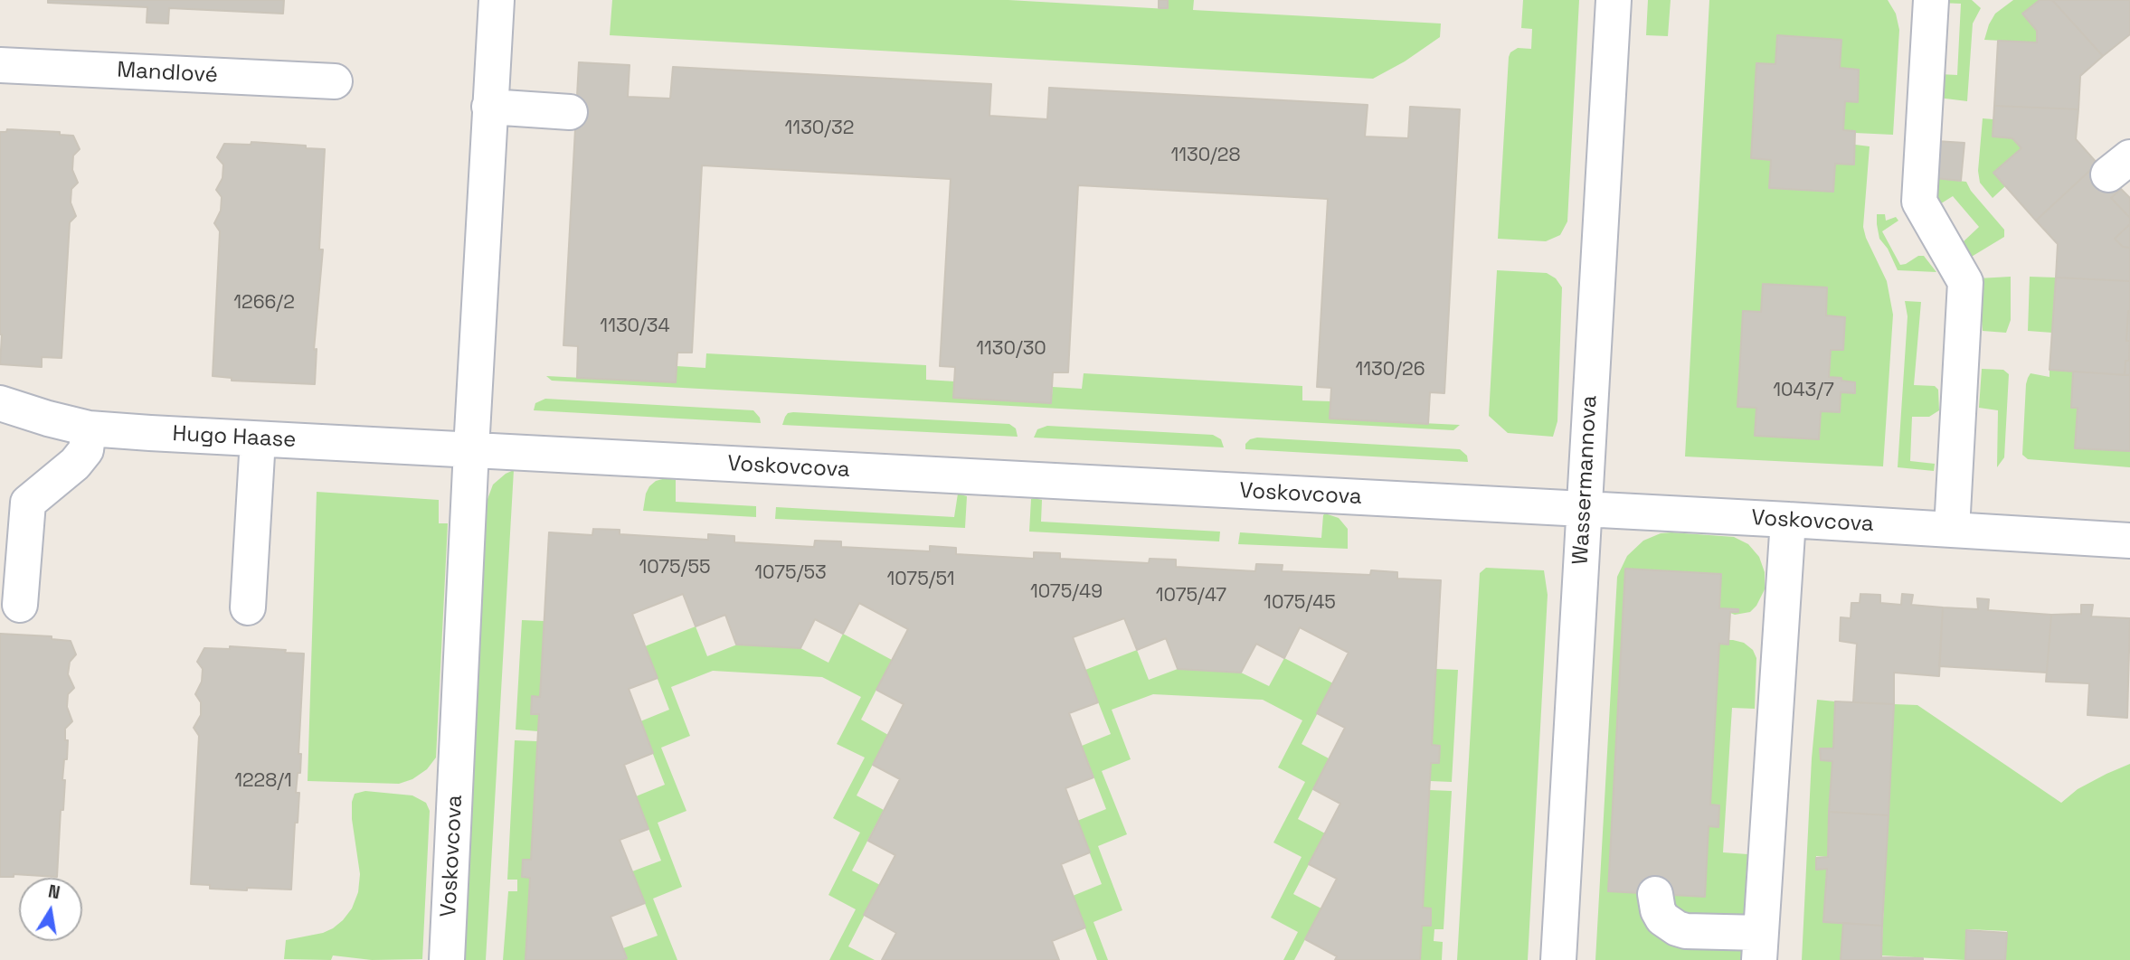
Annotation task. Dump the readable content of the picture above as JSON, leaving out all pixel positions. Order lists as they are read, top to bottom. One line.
{"streets":{"street":["Mandlové","Hugo Haase","Voskovcova","Wassermannova"]},"crossings":[["Hugo Haase","Voskovcova"],["Voskovcova","Wassermannova"]],"house_numbers":["1130/32","1130/28","1266/2","1130/34","1130/30","1130/26","1043/7","1075/55","1075/53","1075/51","1075/49","1075/47","1075/45","1228/1"],"north":"top"}
